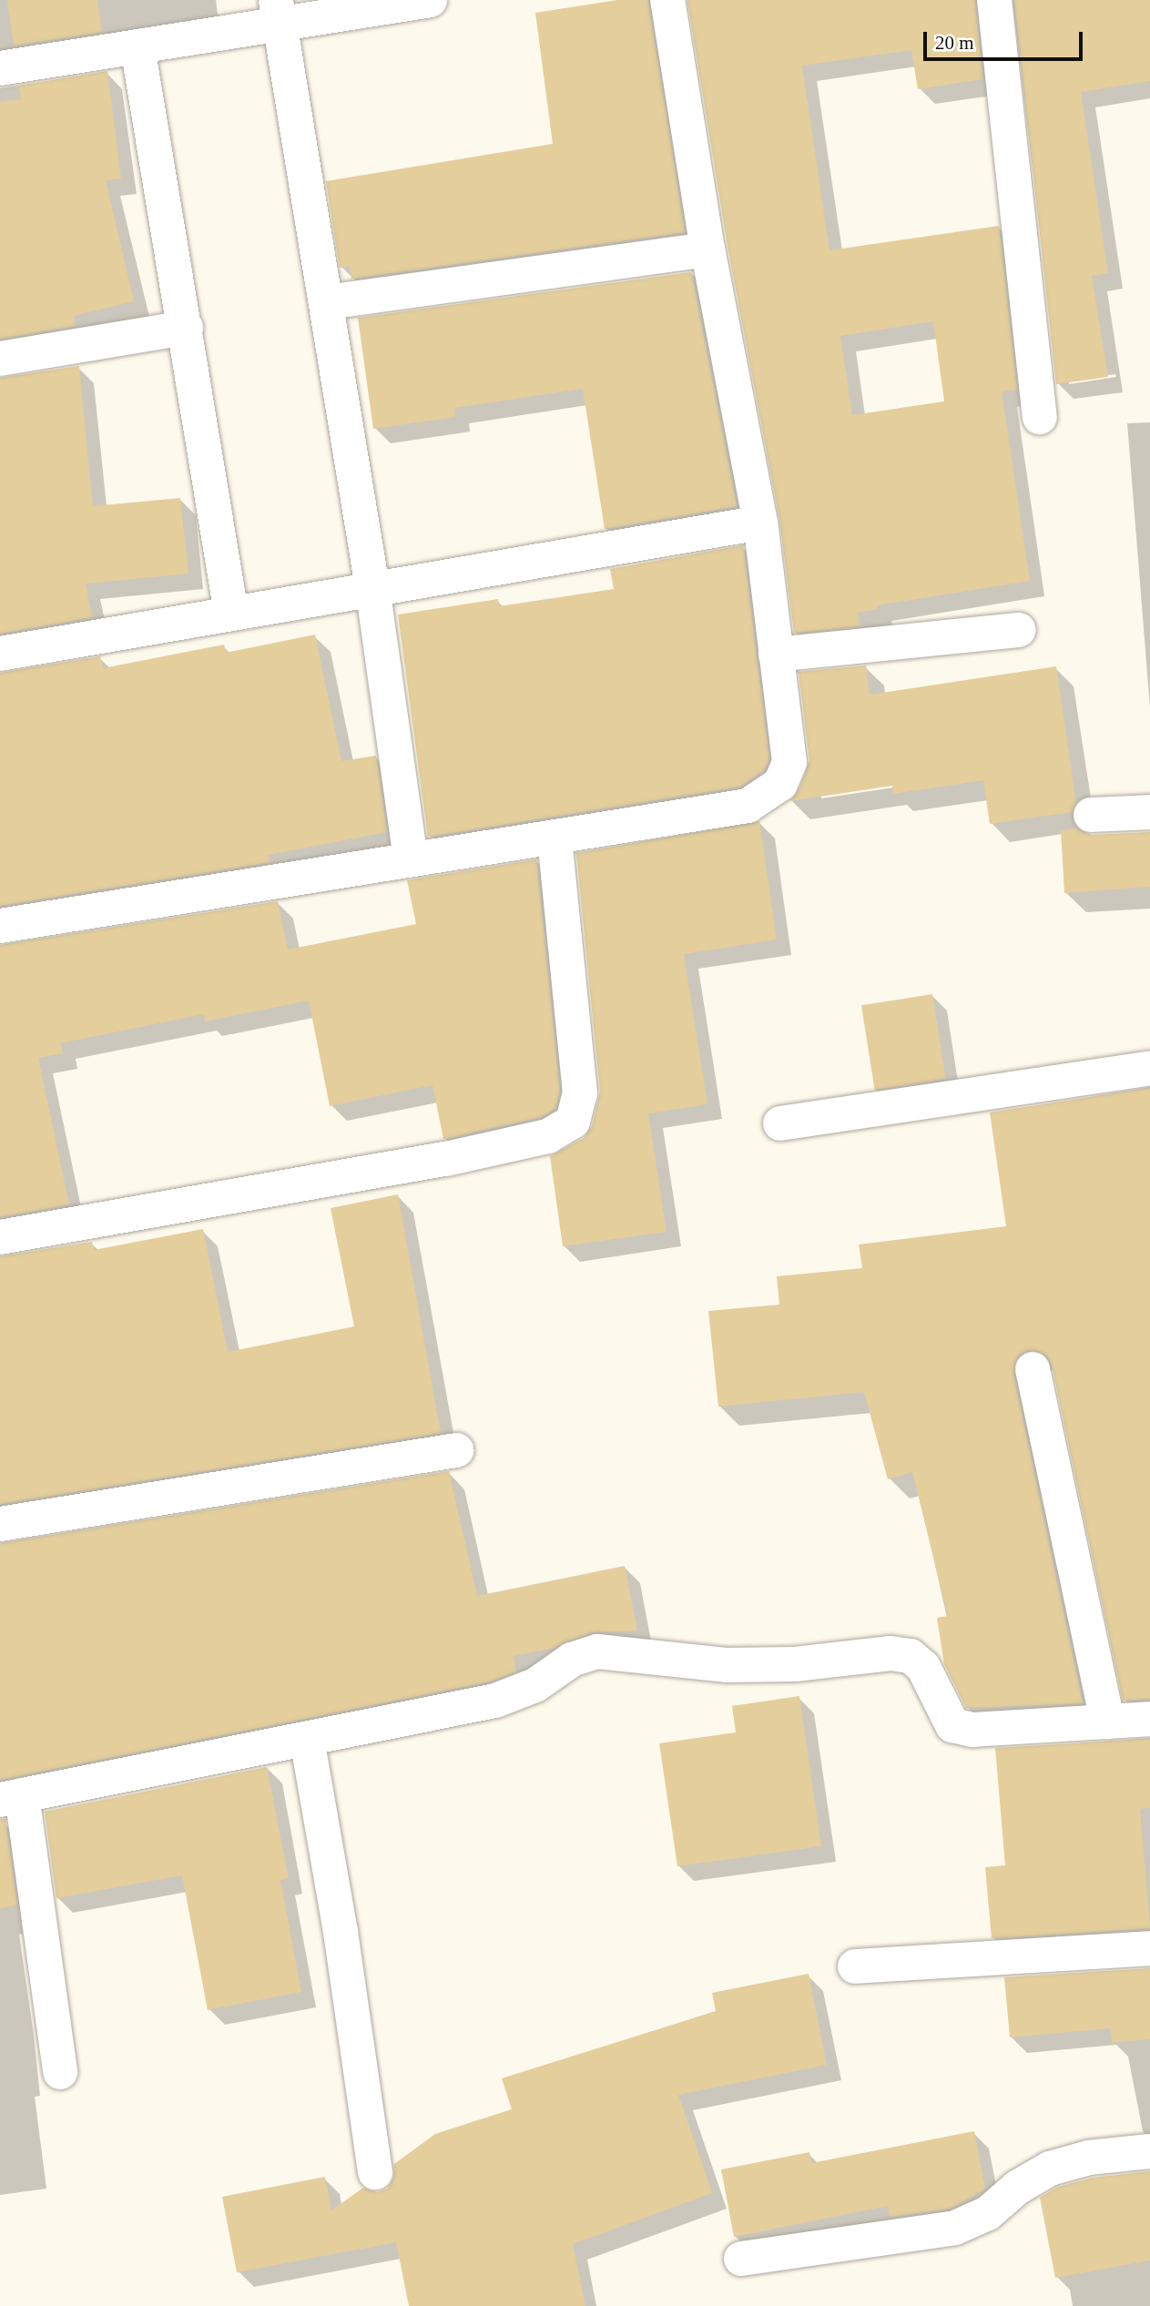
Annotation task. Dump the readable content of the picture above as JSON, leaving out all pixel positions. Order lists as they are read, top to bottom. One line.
{"scale_bar":"20 m"}
